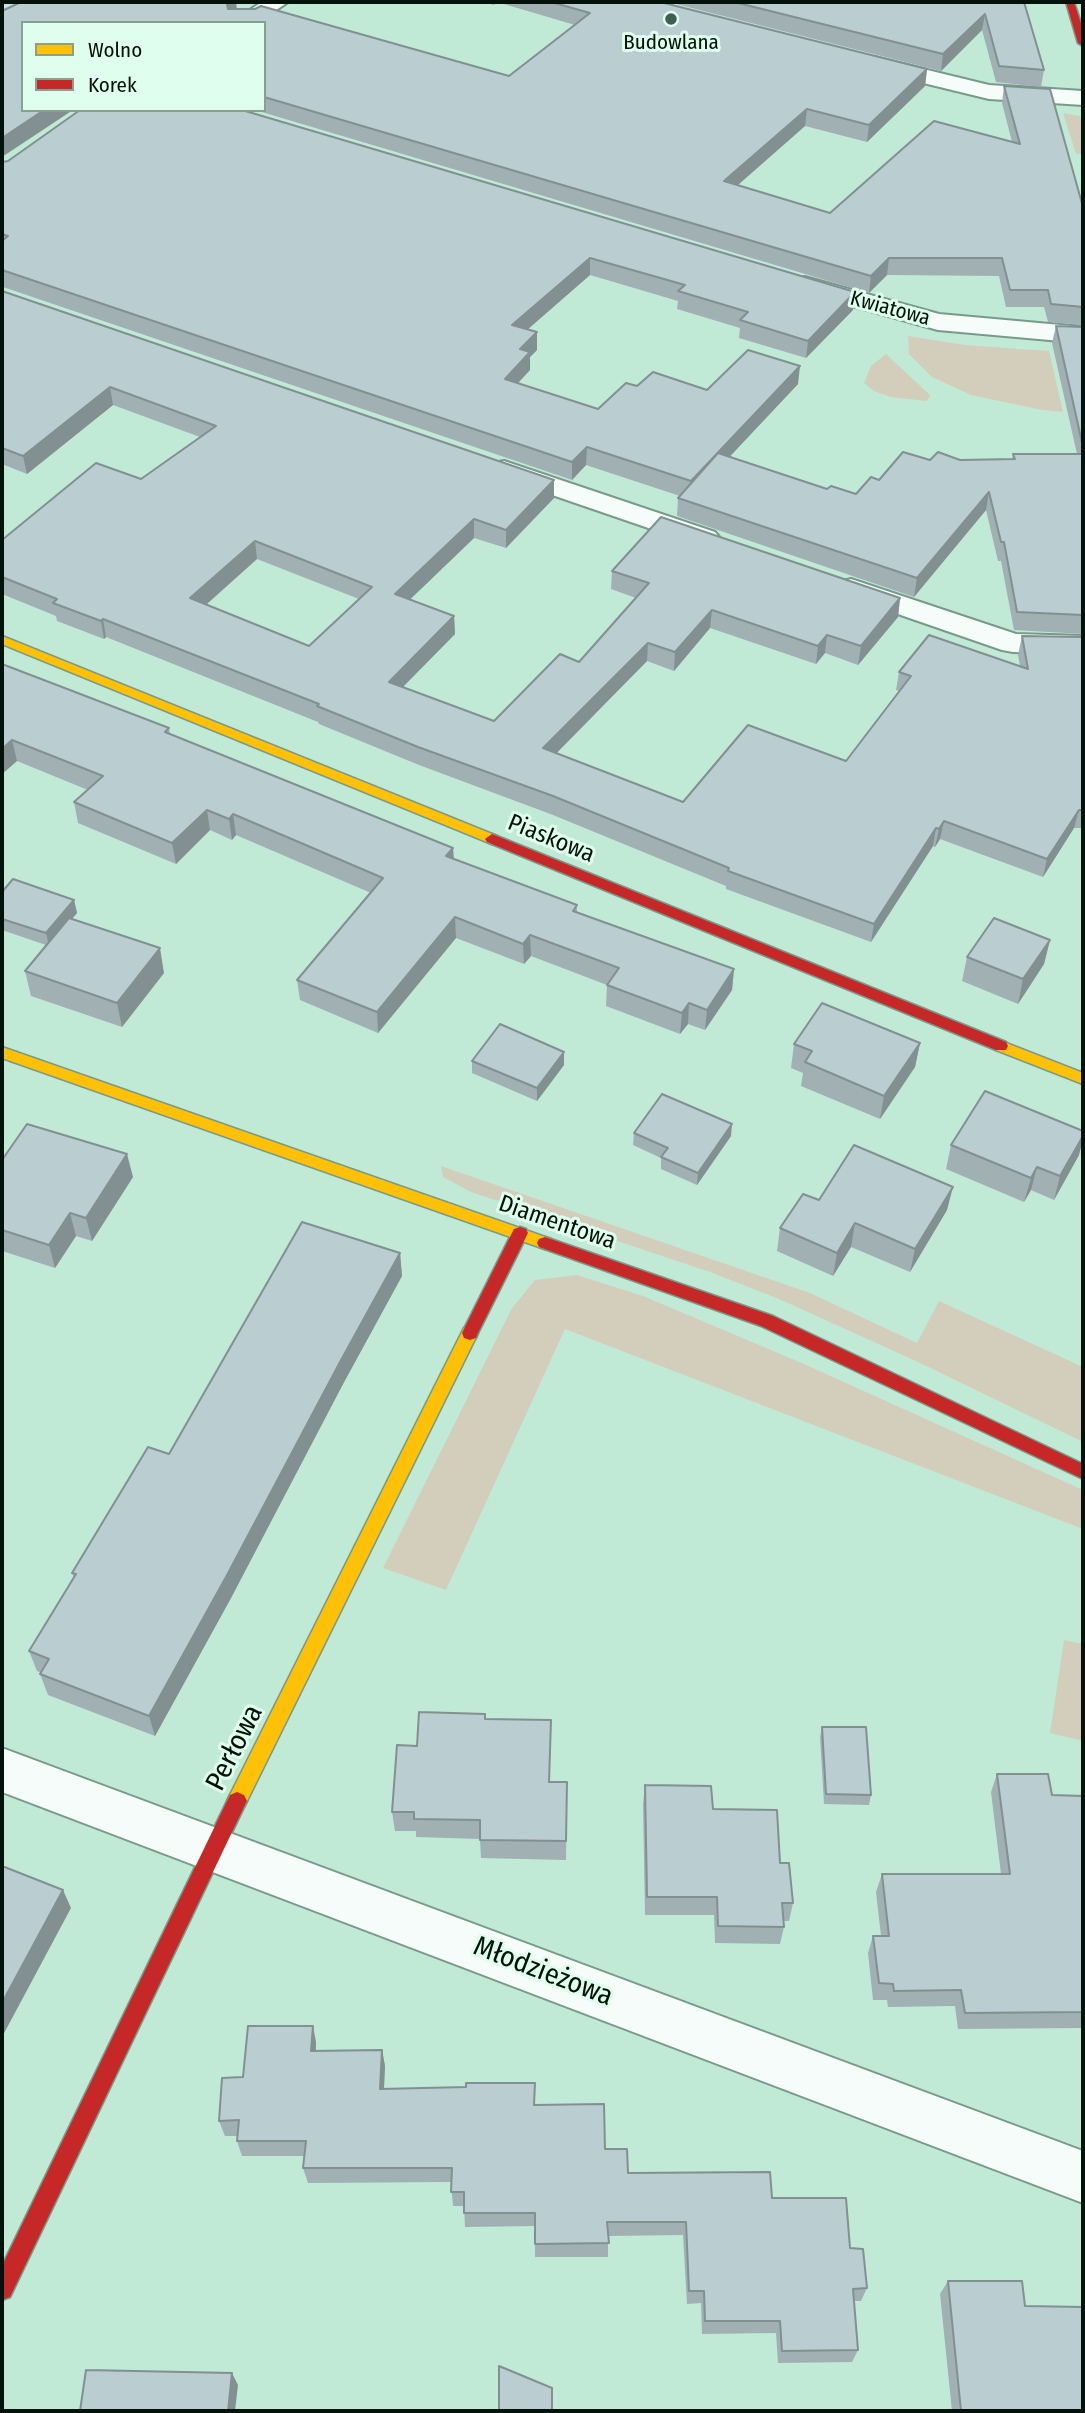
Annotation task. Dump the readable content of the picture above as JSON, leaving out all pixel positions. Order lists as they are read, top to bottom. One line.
{"streets":{"street":["Kwiatowa","Piaskowa","Diamentowa","Perłowa","Młodzieżowa"]},"crossings":[["Diamentowa","Perłowa"],["Perłowa","Młodzieżowa"]],"places":["Budowlana"],"legend":["Wolno","Korek"]}
